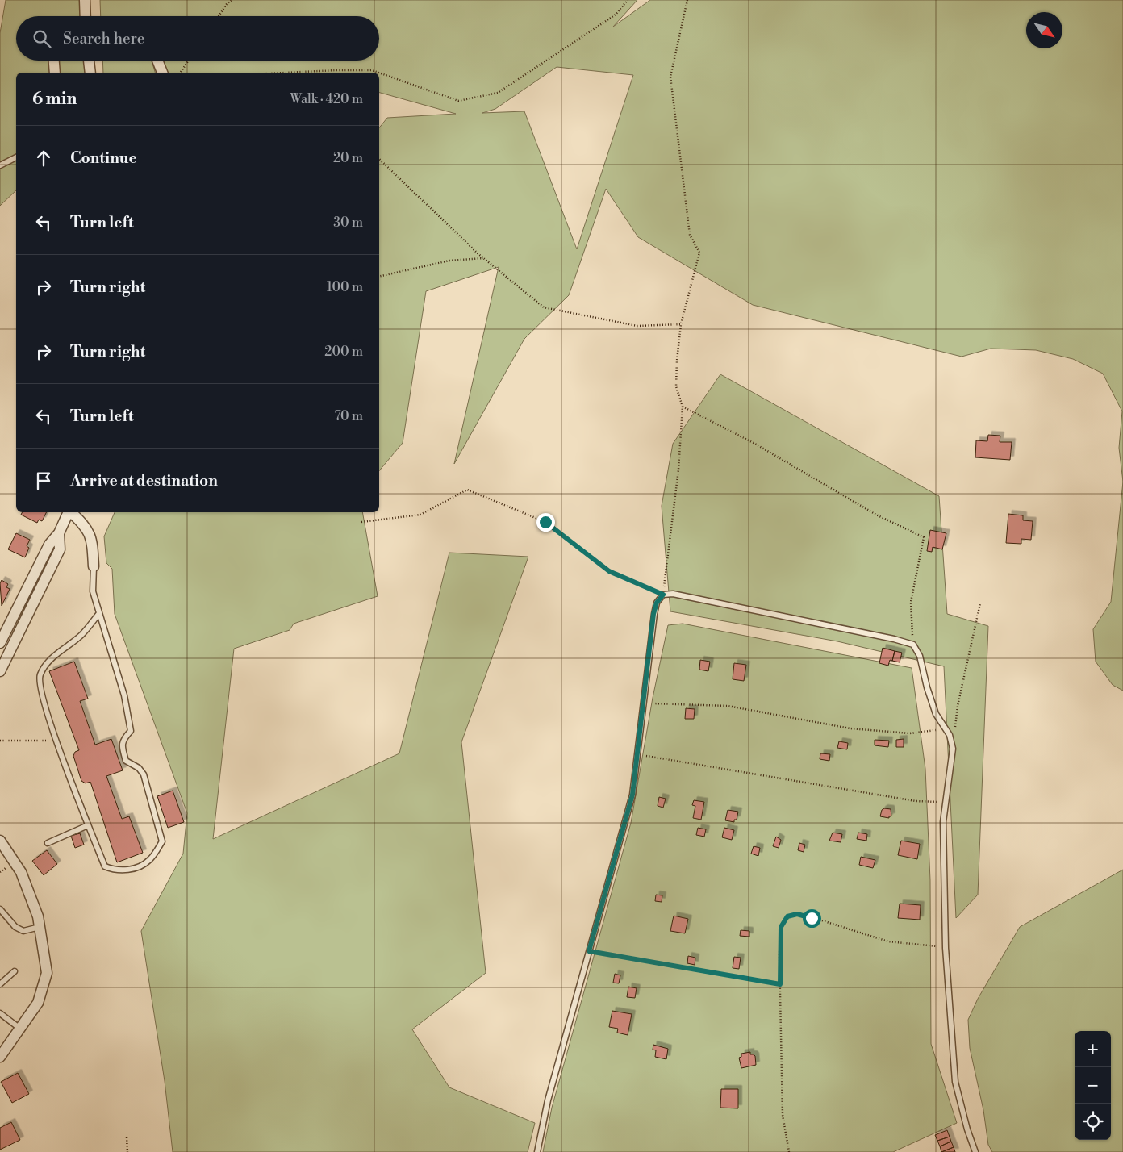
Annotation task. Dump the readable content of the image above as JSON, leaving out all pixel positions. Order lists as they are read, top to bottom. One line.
{"north":"bottom right","page":{"search":"Search here","heading":["6 min","Walk · 420 m"],"list":[["Continue","20 m"],["Turn left","30 m"],["Turn right","100 m"],["Turn right","200 m"],["Turn left","70 m"],"Arrive at destination"],"map_buttons":["+","−"]}}
